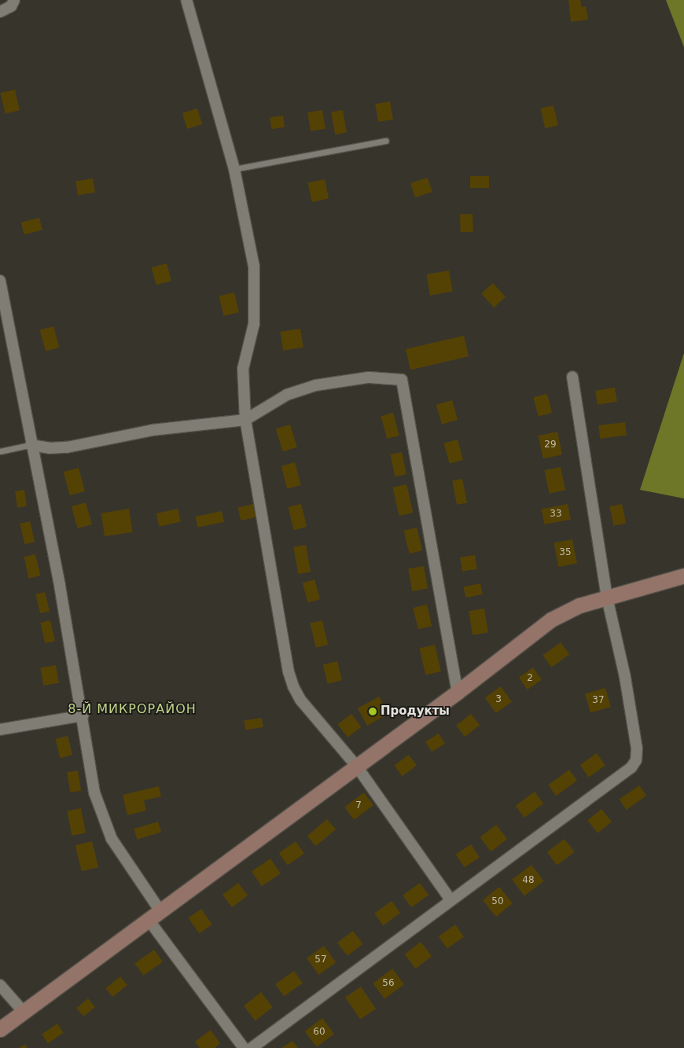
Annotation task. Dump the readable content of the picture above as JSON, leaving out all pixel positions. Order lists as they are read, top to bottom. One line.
{"districts":["8-Й МИКРОРАЙОН"],"places":["Продукты"],"house_numbers":["29","33","35","2","3","37","7","48","50","57","56","60"]}
